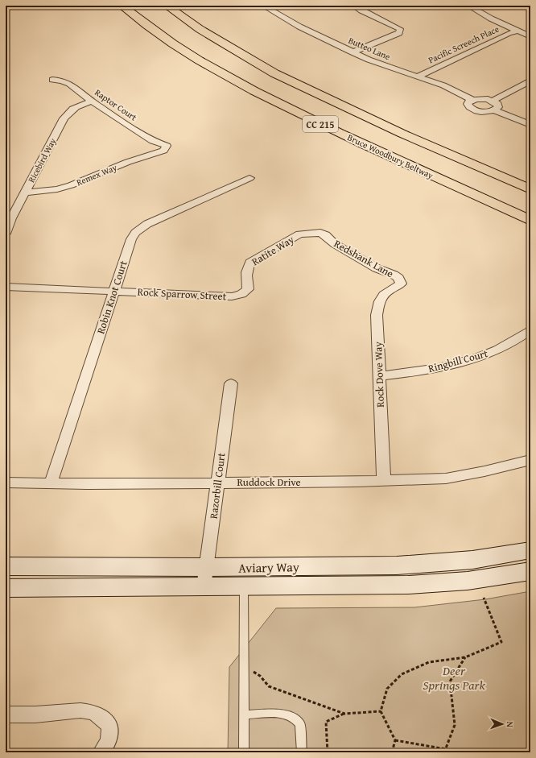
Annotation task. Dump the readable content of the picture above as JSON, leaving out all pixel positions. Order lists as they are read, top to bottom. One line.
{"streets":{"highway":["CC 215","Bruce Woodbury Beltway"],"main road":["Aviary Way"],"street":["Pacific Screech Place","Butteo Lane","Raptor Court","Ricebird Way","Remex Way","Ratite Way","Redshank Lane","Rock Sparrow Street","Robin Knot Court","Ringbill Court","Rock Dove Way","Ruddock Drive","Razorbill Court"]},"crossings":[["Pacific Screech Place","Butteo Lane"],["Raptor Court","Ricebird Way"],["Raptor Court","Remex Way"],["Ricebird Way","Remex Way"],["Ratite Way","Redshank Lane"],["Ratite Way","Rock Sparrow Street"],["Redshank Lane","Rock Dove Way"],["Rock Sparrow Street","Robin Knot Court"],["Robin Knot Court","Ruddock Drive"],["Ringbill Court","Rock Dove Way"],["Rock Dove Way","Ruddock Drive"],["Ruddock Drive","Razorbill Court"],["Razorbill Court","Aviary Way"]],"parks":["Deer Springs Park"],"north":"right"}
